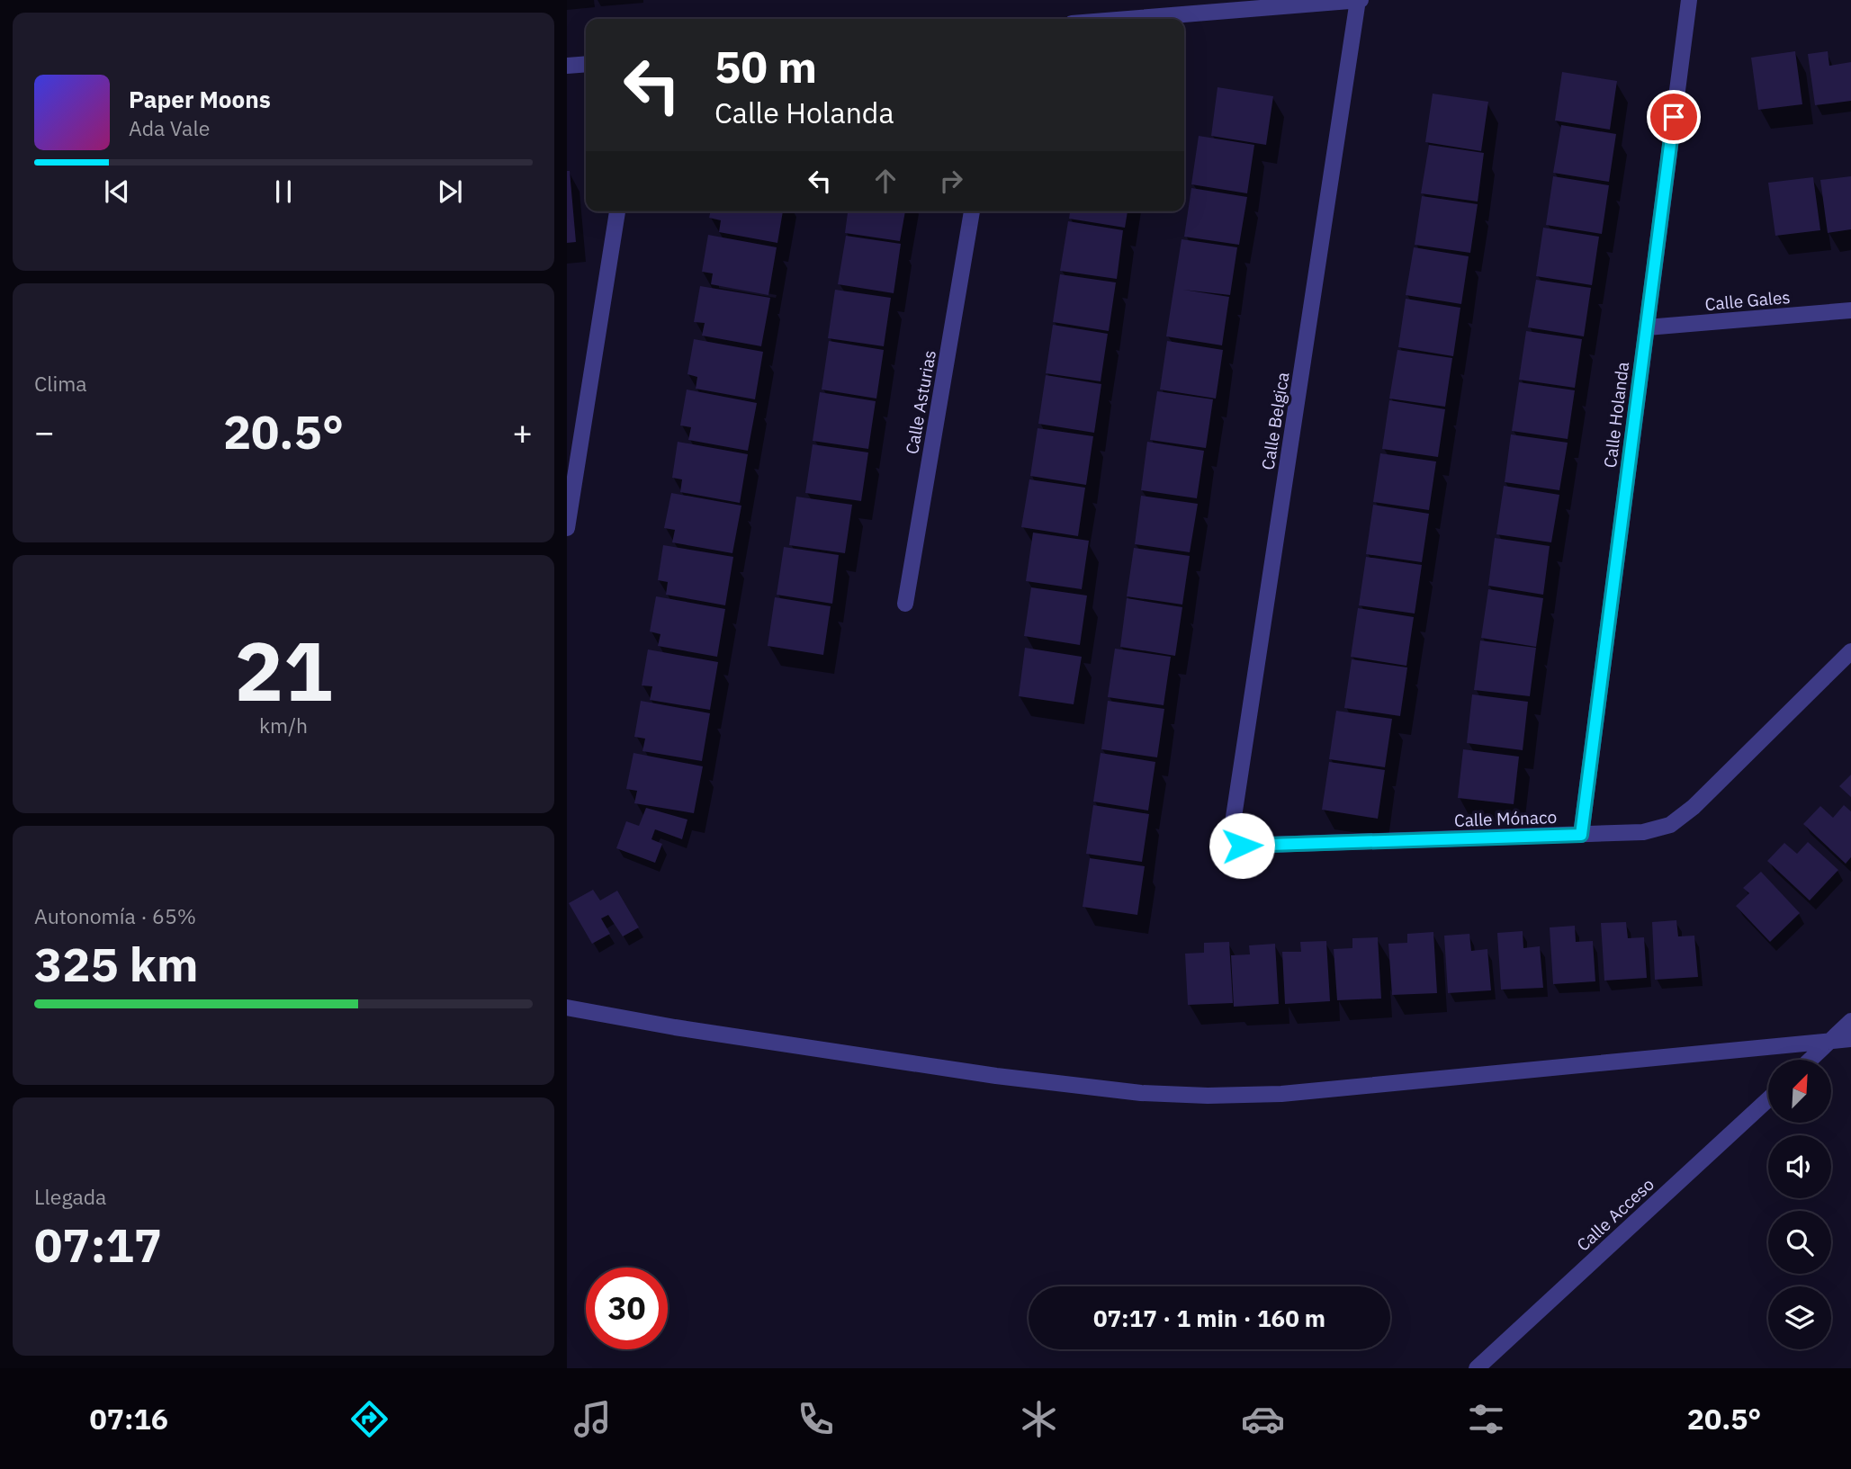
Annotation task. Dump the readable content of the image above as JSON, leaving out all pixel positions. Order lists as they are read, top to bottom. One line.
{"streets":{"street":["Calle Gales","Calle Asturias","Calle Holanda","Calle Belgica","Calle Mónaco","Calle Acceso"]},"crossings":[["Calle Gales","Calle Holanda"],["Calle Holanda","Calle Mónaco"],["Calle Belgica","Calle Mónaco"]],"north":"top right","page":{"turn":["50 m","Calle Holanda"],"song":["Paper Moons","Ada Vale"],"tile":["Clima",["21","km/h"],["Autonomía · 65%","325 km"],["Llegada","07:17"]],"heat":["−","20.5°","+"],"limit":"30","trip":"07:17 · 1 min · 160 m","tabs":["07:16","20.5°"]}}
